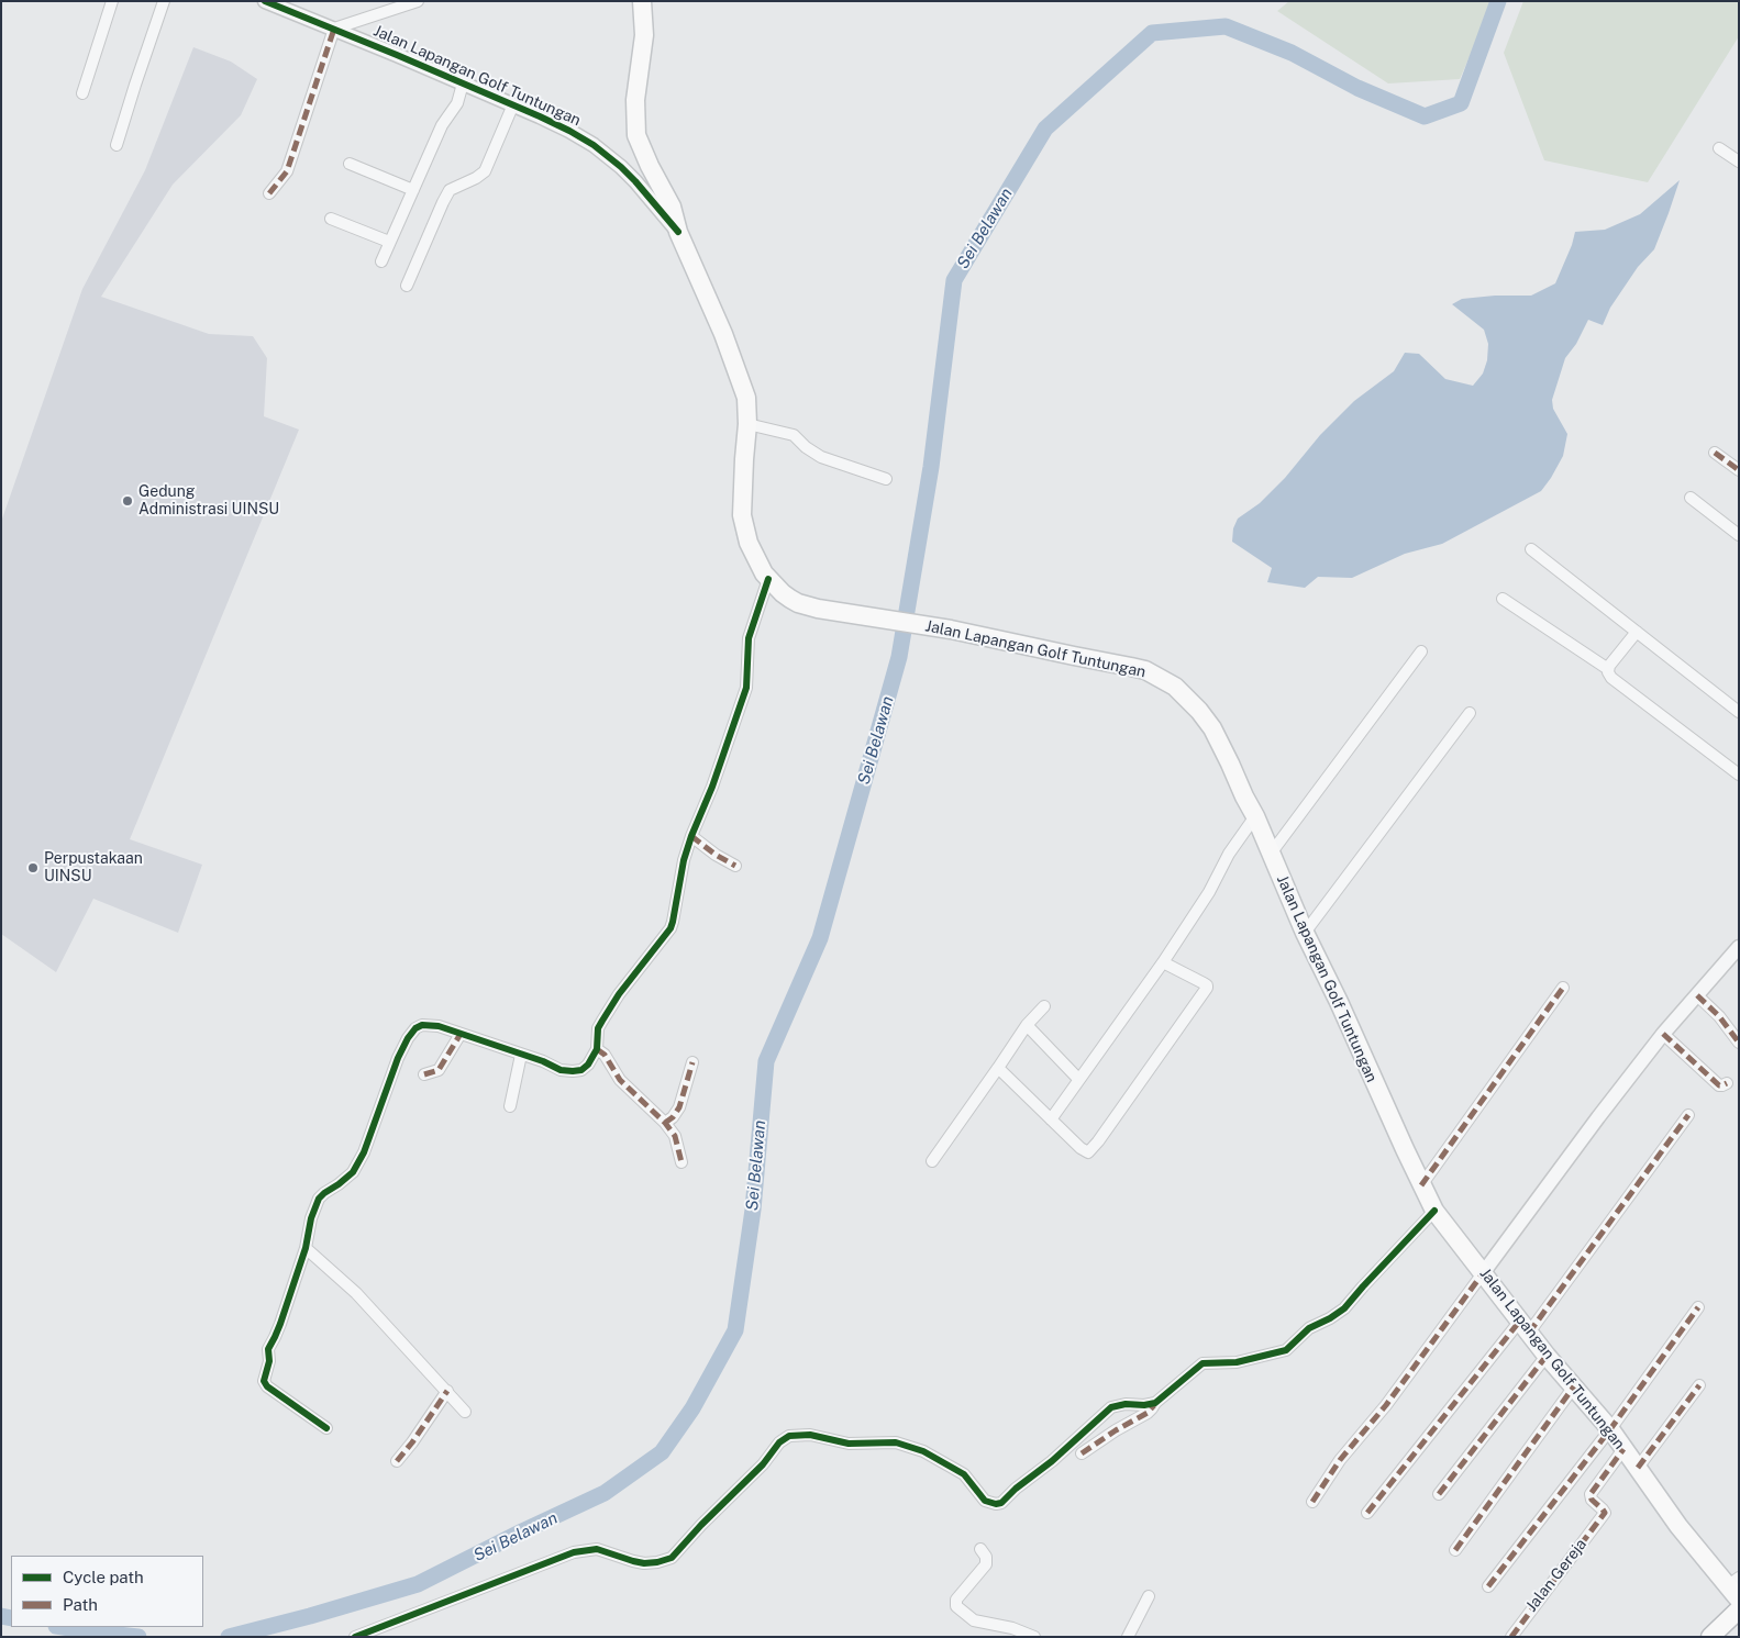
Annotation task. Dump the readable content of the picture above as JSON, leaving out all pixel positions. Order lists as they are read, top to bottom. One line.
{"streets":{"main road":["Jalan Lapangan Golf Tuntungan"],"street":["Jalan Gereja"]},"crossings":[["Jalan Lapangan Golf Tuntungan","Jalan Gereja"]],"water":["Sei Belawan"],"places":["Gedung Administrasi UINSU","Perpustakaan UINSU"],"legend":["Cycle path","Path"]}
